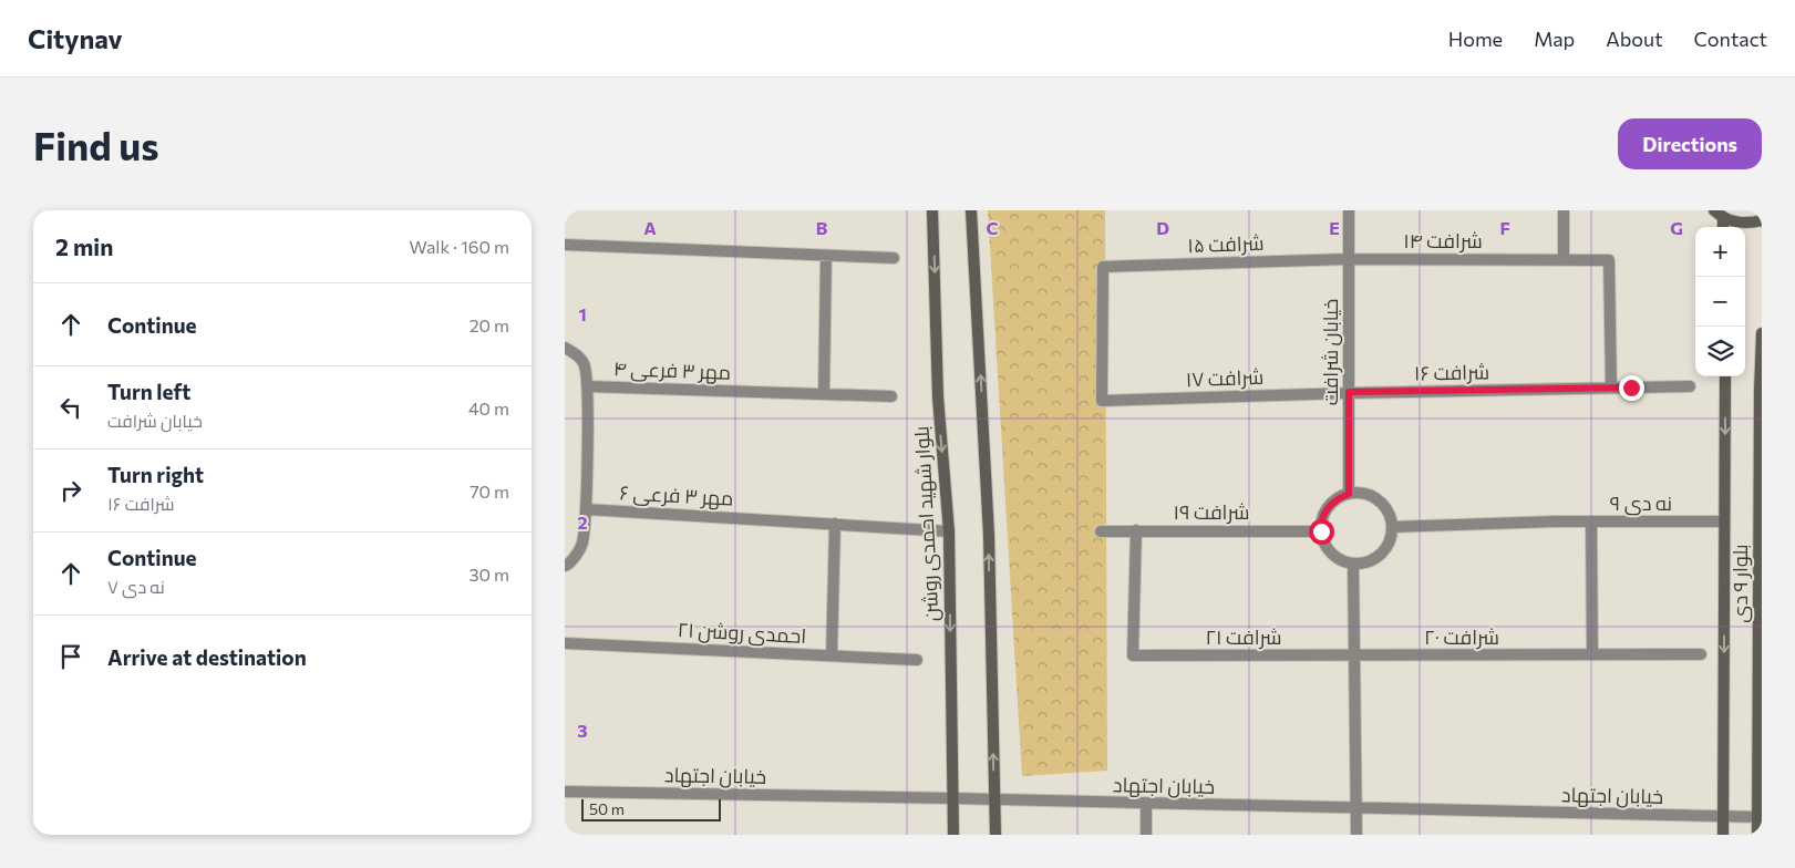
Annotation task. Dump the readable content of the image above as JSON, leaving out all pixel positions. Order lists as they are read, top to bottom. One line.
{"streets":{"main road":["بلوار شهید احمدی روشن","بلوار ۹ دی"],"street":["شرافت ۱۴","شرافت ۱۵","خیابان شرافت","مهر ۳ فرعی ۴","شرافت ۱۶","شرافت ۱۷","مهر ۳ فرعی ۶","نه دی ۹","شرافت ۱۹","احمدی روشن ۲۱","شرافت ۲۱","شرافت ۲۰","خیابان اجتهاد"]},"crossings":[["شرافت ۱۴","شرافت ۱۵"],["شرافت ۱۴","خیابان شرافت"],["شرافت ۱۴","شرافت ۱۶"],["شرافت ۱۵","خیابان شرافت"],["شرافت ۱۵","شرافت ۱۷"],["خیابان شرافت","شرافت ۱۶"],["خیابان شرافت","شرافت ۱۷"],["خیابان شرافت","نه دی ۹"],["خیابان شرافت","شرافت ۱۹"],["شرافت ۱۶","شرافت ۱۷"],["مهر ۳ فرعی ۶","بلوار شهید احمدی روشن"],["نه دی ۹","شرافت ۱۹"],["نه دی ۹","بلوار ۹ دی"],["شرافت ۱۹","شرافت ۲۱"],["بلوار شهید احمدی روشن","خیابان اجتهاد"],["بلوار ۹ دی","خیابان اجتهاد"],["شرافت ۲۱","شرافت ۲۰"]],"scale_bar":"50 m","page":{"header":"Citynav","nav":["Home","Map","About","Contact"],"buttons":"Directions","title":"Find us","heading":["2 min","Walk · 160 m"],"map_buttons":["+","−"],"list":[["Continue","20 m"],["Turn left","خیابان شرافت","40 m"],["Turn right","شرافت ۱۶","70 m"],["Continue","نه دی ۷","30 m"],"Arrive at destination"],"scale":"50 m"},"grid":{"columns":["A","B","C","D","E","F","G"],"rows":["1","2","3"]}}
